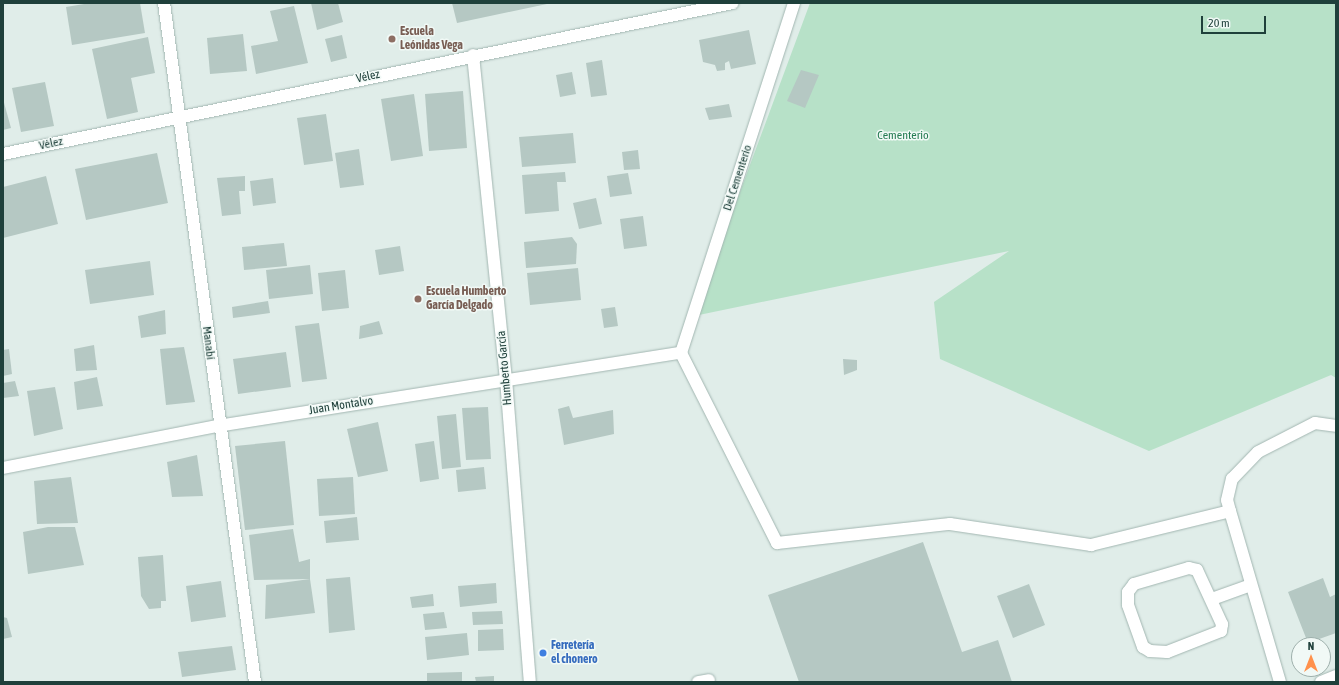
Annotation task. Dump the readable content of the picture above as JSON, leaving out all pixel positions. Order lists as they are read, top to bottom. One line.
{"streets":{"street":["Vélez","Del Cementerio","Manabí","Humberto García","Juan Montalvo"]},"crossings":[["Vélez","Manabí"],["Vélez","Humberto García"],["Del Cementerio","Juan Montalvo"],["Manabí","Juan Montalvo"],["Humberto García","Juan Montalvo"]],"parks":["Cementerio"],"places":["Escuela Leónidas Vega","Escuela Humberto García Delgado","Ferretería el chonero"],"scale_bar":"20 m","north":"top"}
